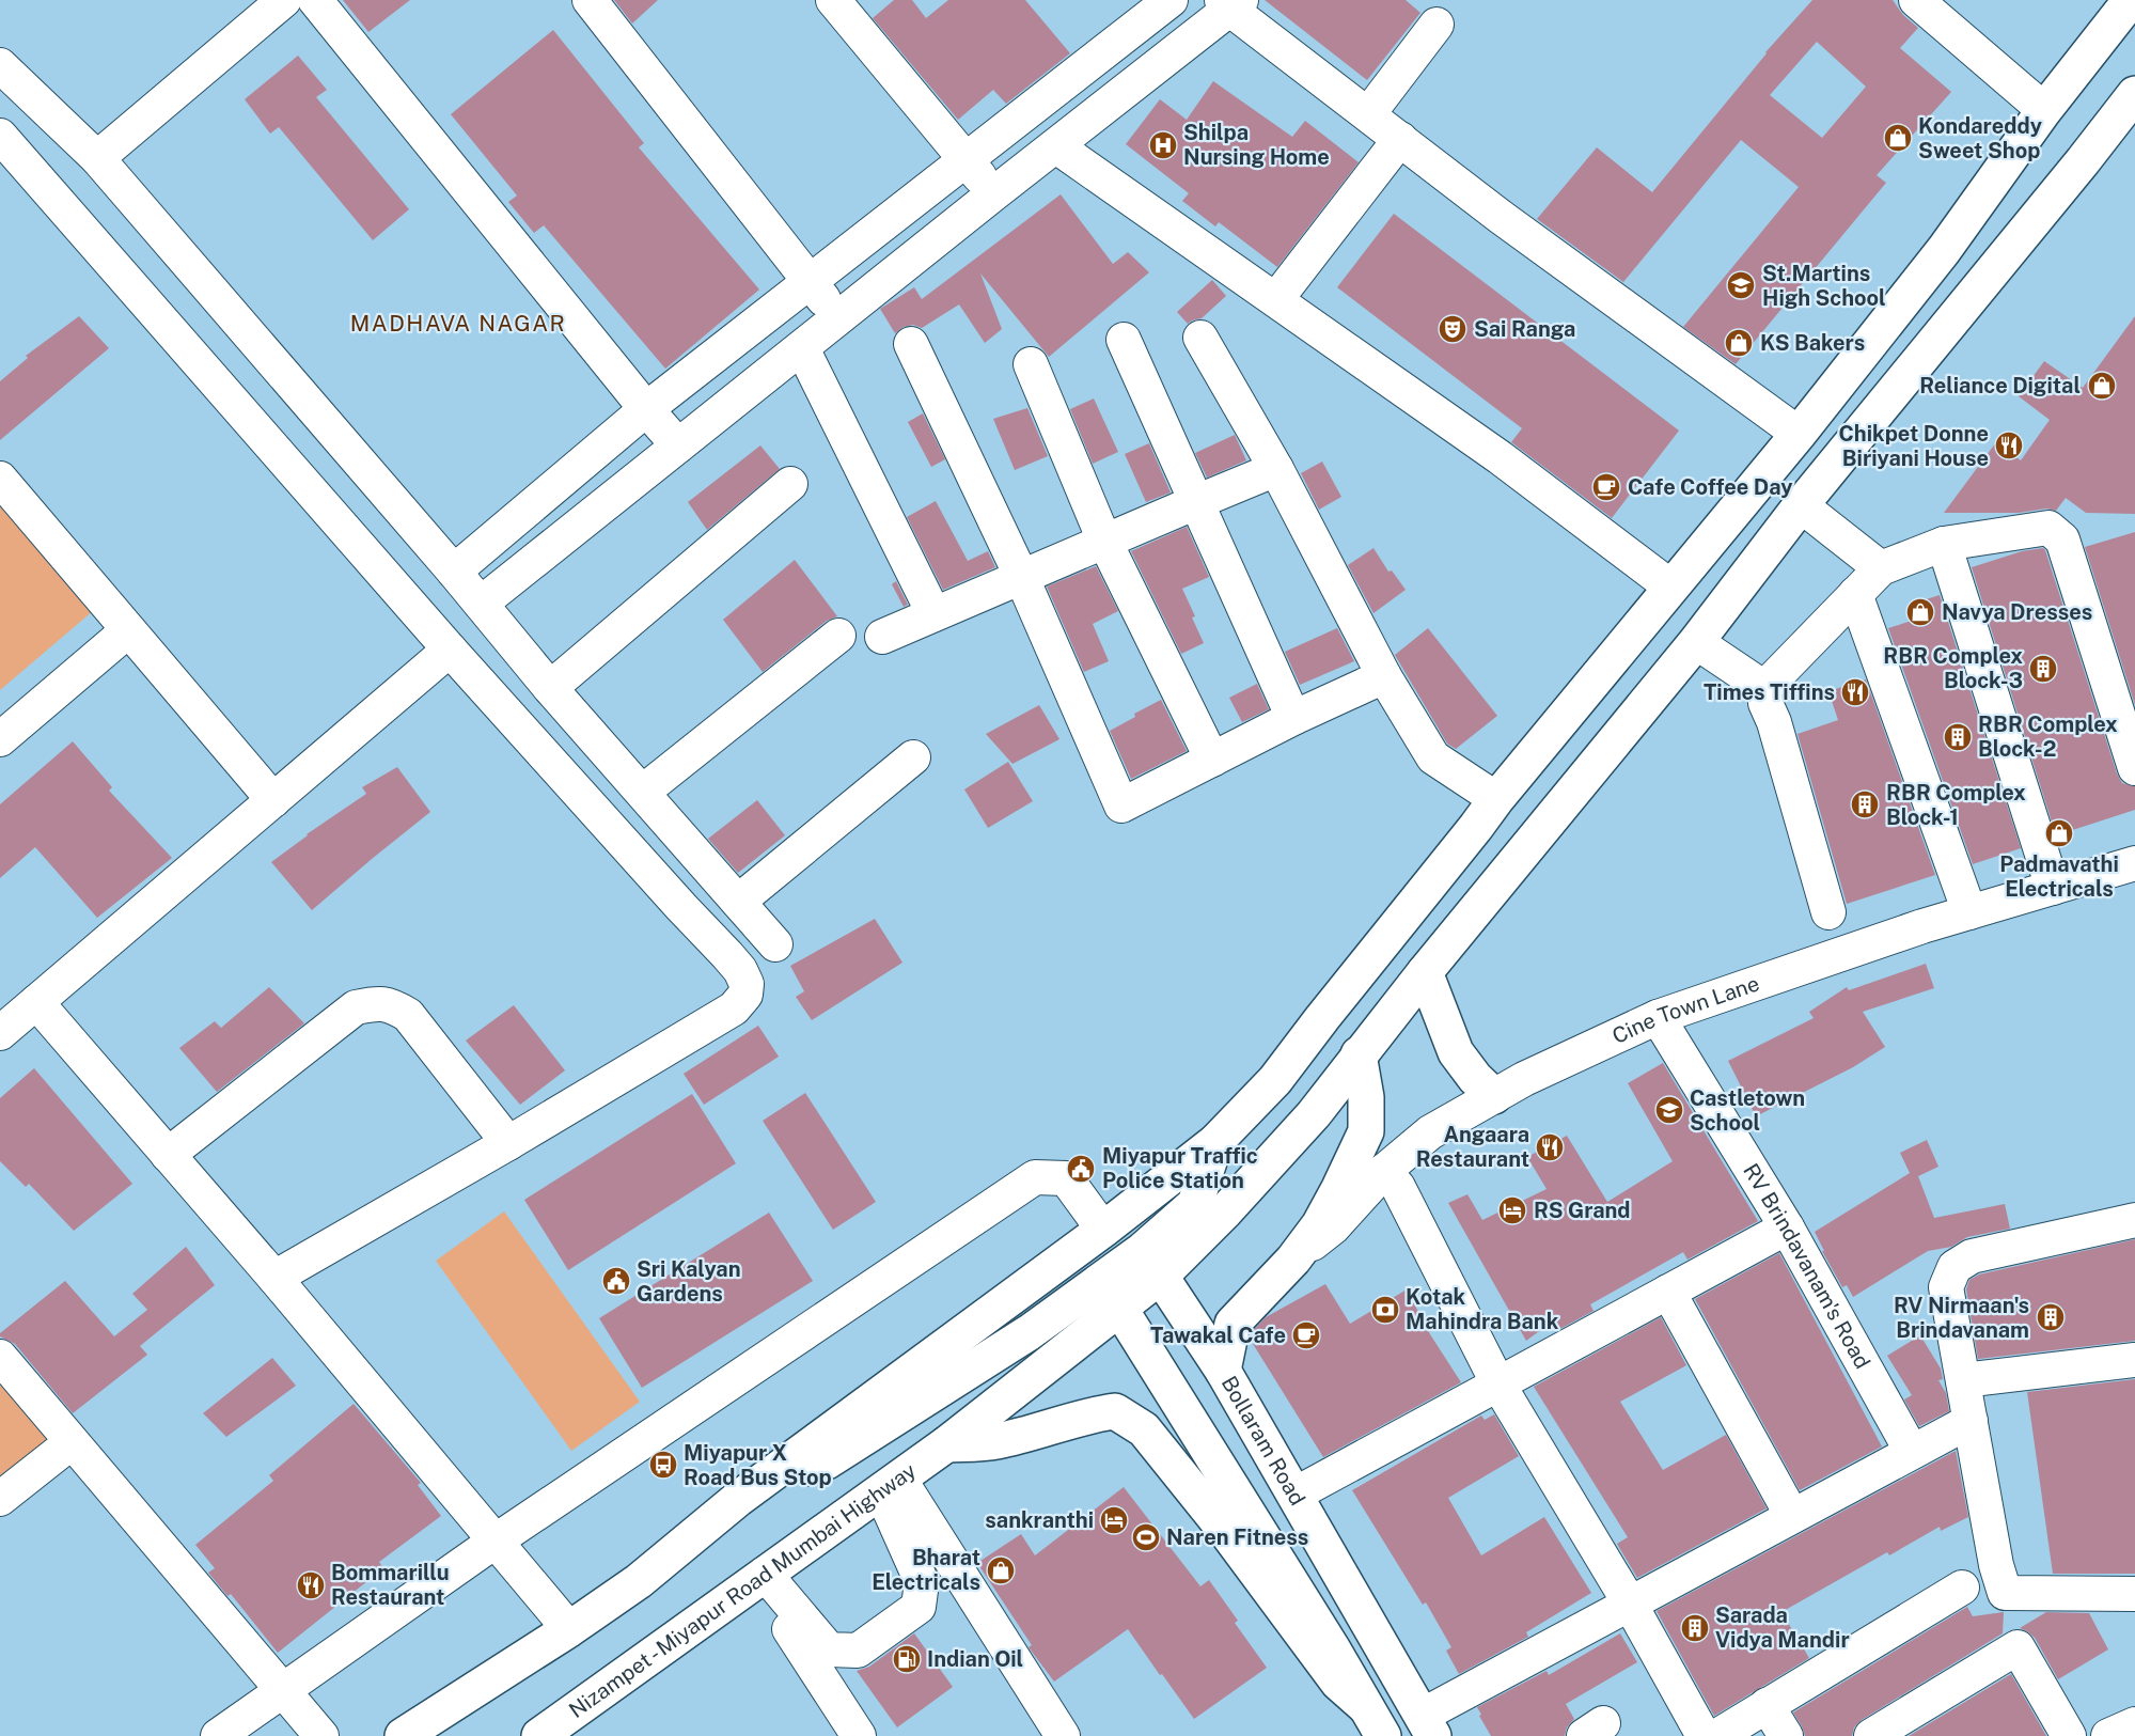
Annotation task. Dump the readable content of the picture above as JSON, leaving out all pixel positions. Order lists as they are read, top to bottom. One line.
{"streets":{"main road":["Bollaram Road","Nizampet - Miyapur Road Mumbai Highway"],"street":["Cine Town Lane","RV Brindavanam's Road"]},"crossings":[["Cine Town Lane","RV Brindavanam's Road"]],"districts":["MADHAVA NAGAR"],"places":{"shop":["Kondareddy Sweet Shop","KS Bakers","Reliance Digital","Navya Dresses","Padmavathi Electricals","Bharat Electricals"],"hospital":["Shilpa Nursing Home"],"school or university":["St.Martins High School","Castletown School"],"theatre":["Sai Ranga"],"restaurant":["Chikpet Donne Biriyani House","Times Tiffins","Angaara Restaurant","Bommarillu Restaurant"],"cafe":["Cafe Coffee Day","Tawakal Cafe"],"building":["RBR Complex Block-3","RBR Complex Block-2","RBR Complex Block-1","RV Nirmaan's Brindavanam","Sarada Vidya Mandir"],"public building":["Miyapur Traffic Police Station","Sri Kalyan Gardens"],"hotel":["RS Grand","sankranthi"],"bank":["Kotak Mahindra Bank"],"bus stop":["Miyapur X Road Bus Stop"],"sports":["Naren Fitness"],"fuel station":["Indian Oil"]}}
